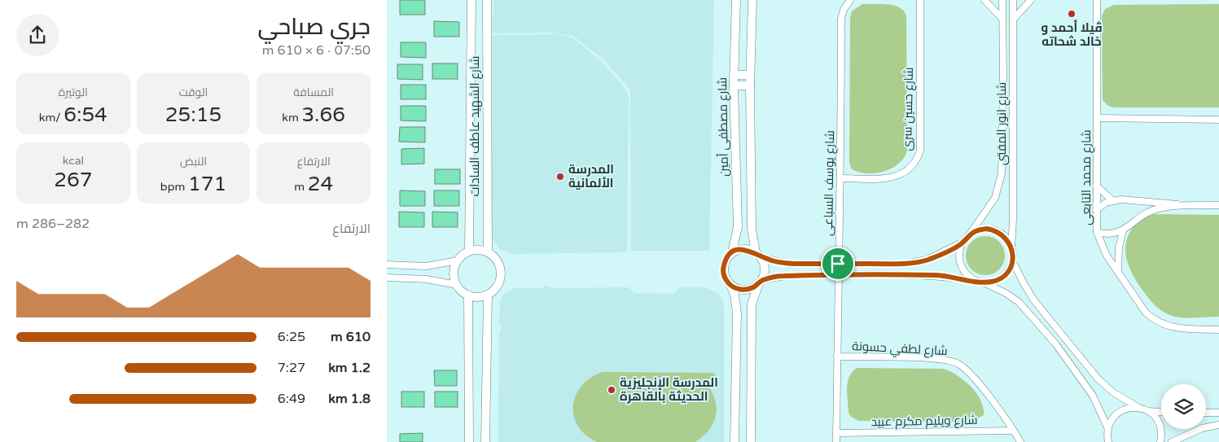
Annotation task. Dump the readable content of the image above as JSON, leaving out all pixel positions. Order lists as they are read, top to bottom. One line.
{"streets":{"street":["شارع حسين سرى","شارع انور المفتى","شارع الشهيد عاطف السادات","شارع مصطفى أمين","شارع محمد التابعى","شارع يوسف السباعى","شارع لطفي حسونة","شارع ويليم مكرم عبيد"]},"crossings":[["شارع حسين سرى","شارع يوسف السباعى"],["شارع يوسف السباعى","شارع لطفي حسونة"],["شارع يوسف السباعى","شارع ويليم مكرم عبيد"],["شارع لطفي حسونة","شارع ويليم مكرم عبيد"]],"places":["ڤيلا أحمد و خالد شحاته","المدرسة الألمانية","المدرسة الإنجليزية الحديثة بالقاهرة"],"page":{"heading":["جري صباحي","07:50 · 6 × 610 m"],"stats":[["المسافة","3.66 km"],["الوقت","25:15"],["الوتيرة","6:54 /km"],["الارتفاع","24 m"],["النبض","171 bpm"],["kcal","267"]],"chart":["الارتفاع","282–286 m"],"list":[{"name":"610 m","note":"6:25"},{"name":"1.2 km","note":"7:27"},{"name":"1.8 km","note":"6:49"}]}}
